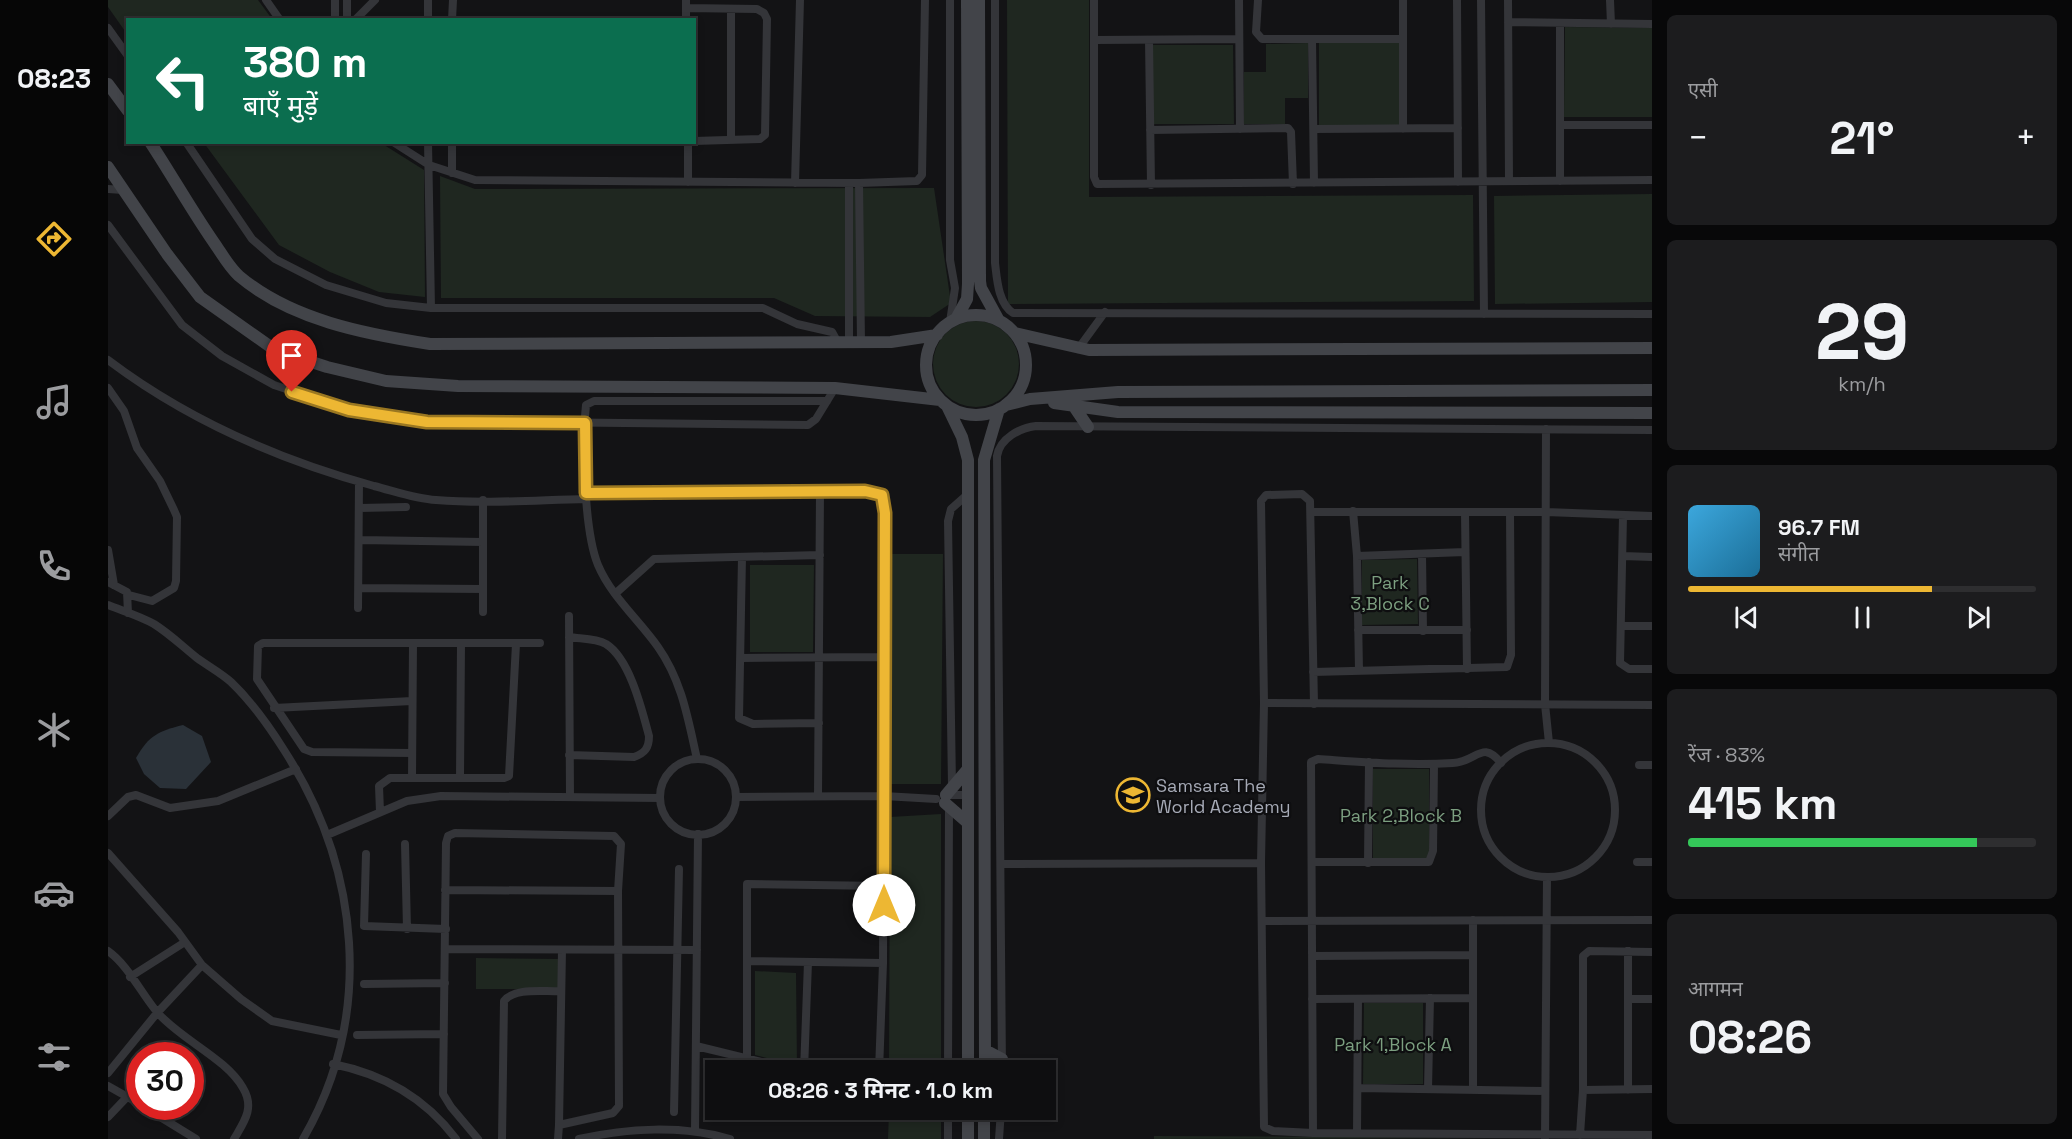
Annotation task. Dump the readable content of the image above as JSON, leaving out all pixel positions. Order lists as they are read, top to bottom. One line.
{"parks":["Park 3,Block C","Park 2,Block B","Park 1,Block A"],"places":{"school or university":["Samsara The World Academy"]},"page":{"tabs":"08:23","tile":["एसी",["29","km/h"],["रेंज · 83%","415 km"],["आगमन","08:26"]],"turn":["380 m","बाएँ मुड़ें"],"heat":["−","21°","+"],"song":["96.7 FM","संगीत"],"limit":"30","trip":"08:26 · 3 मिनट · 1.0 km"}}
